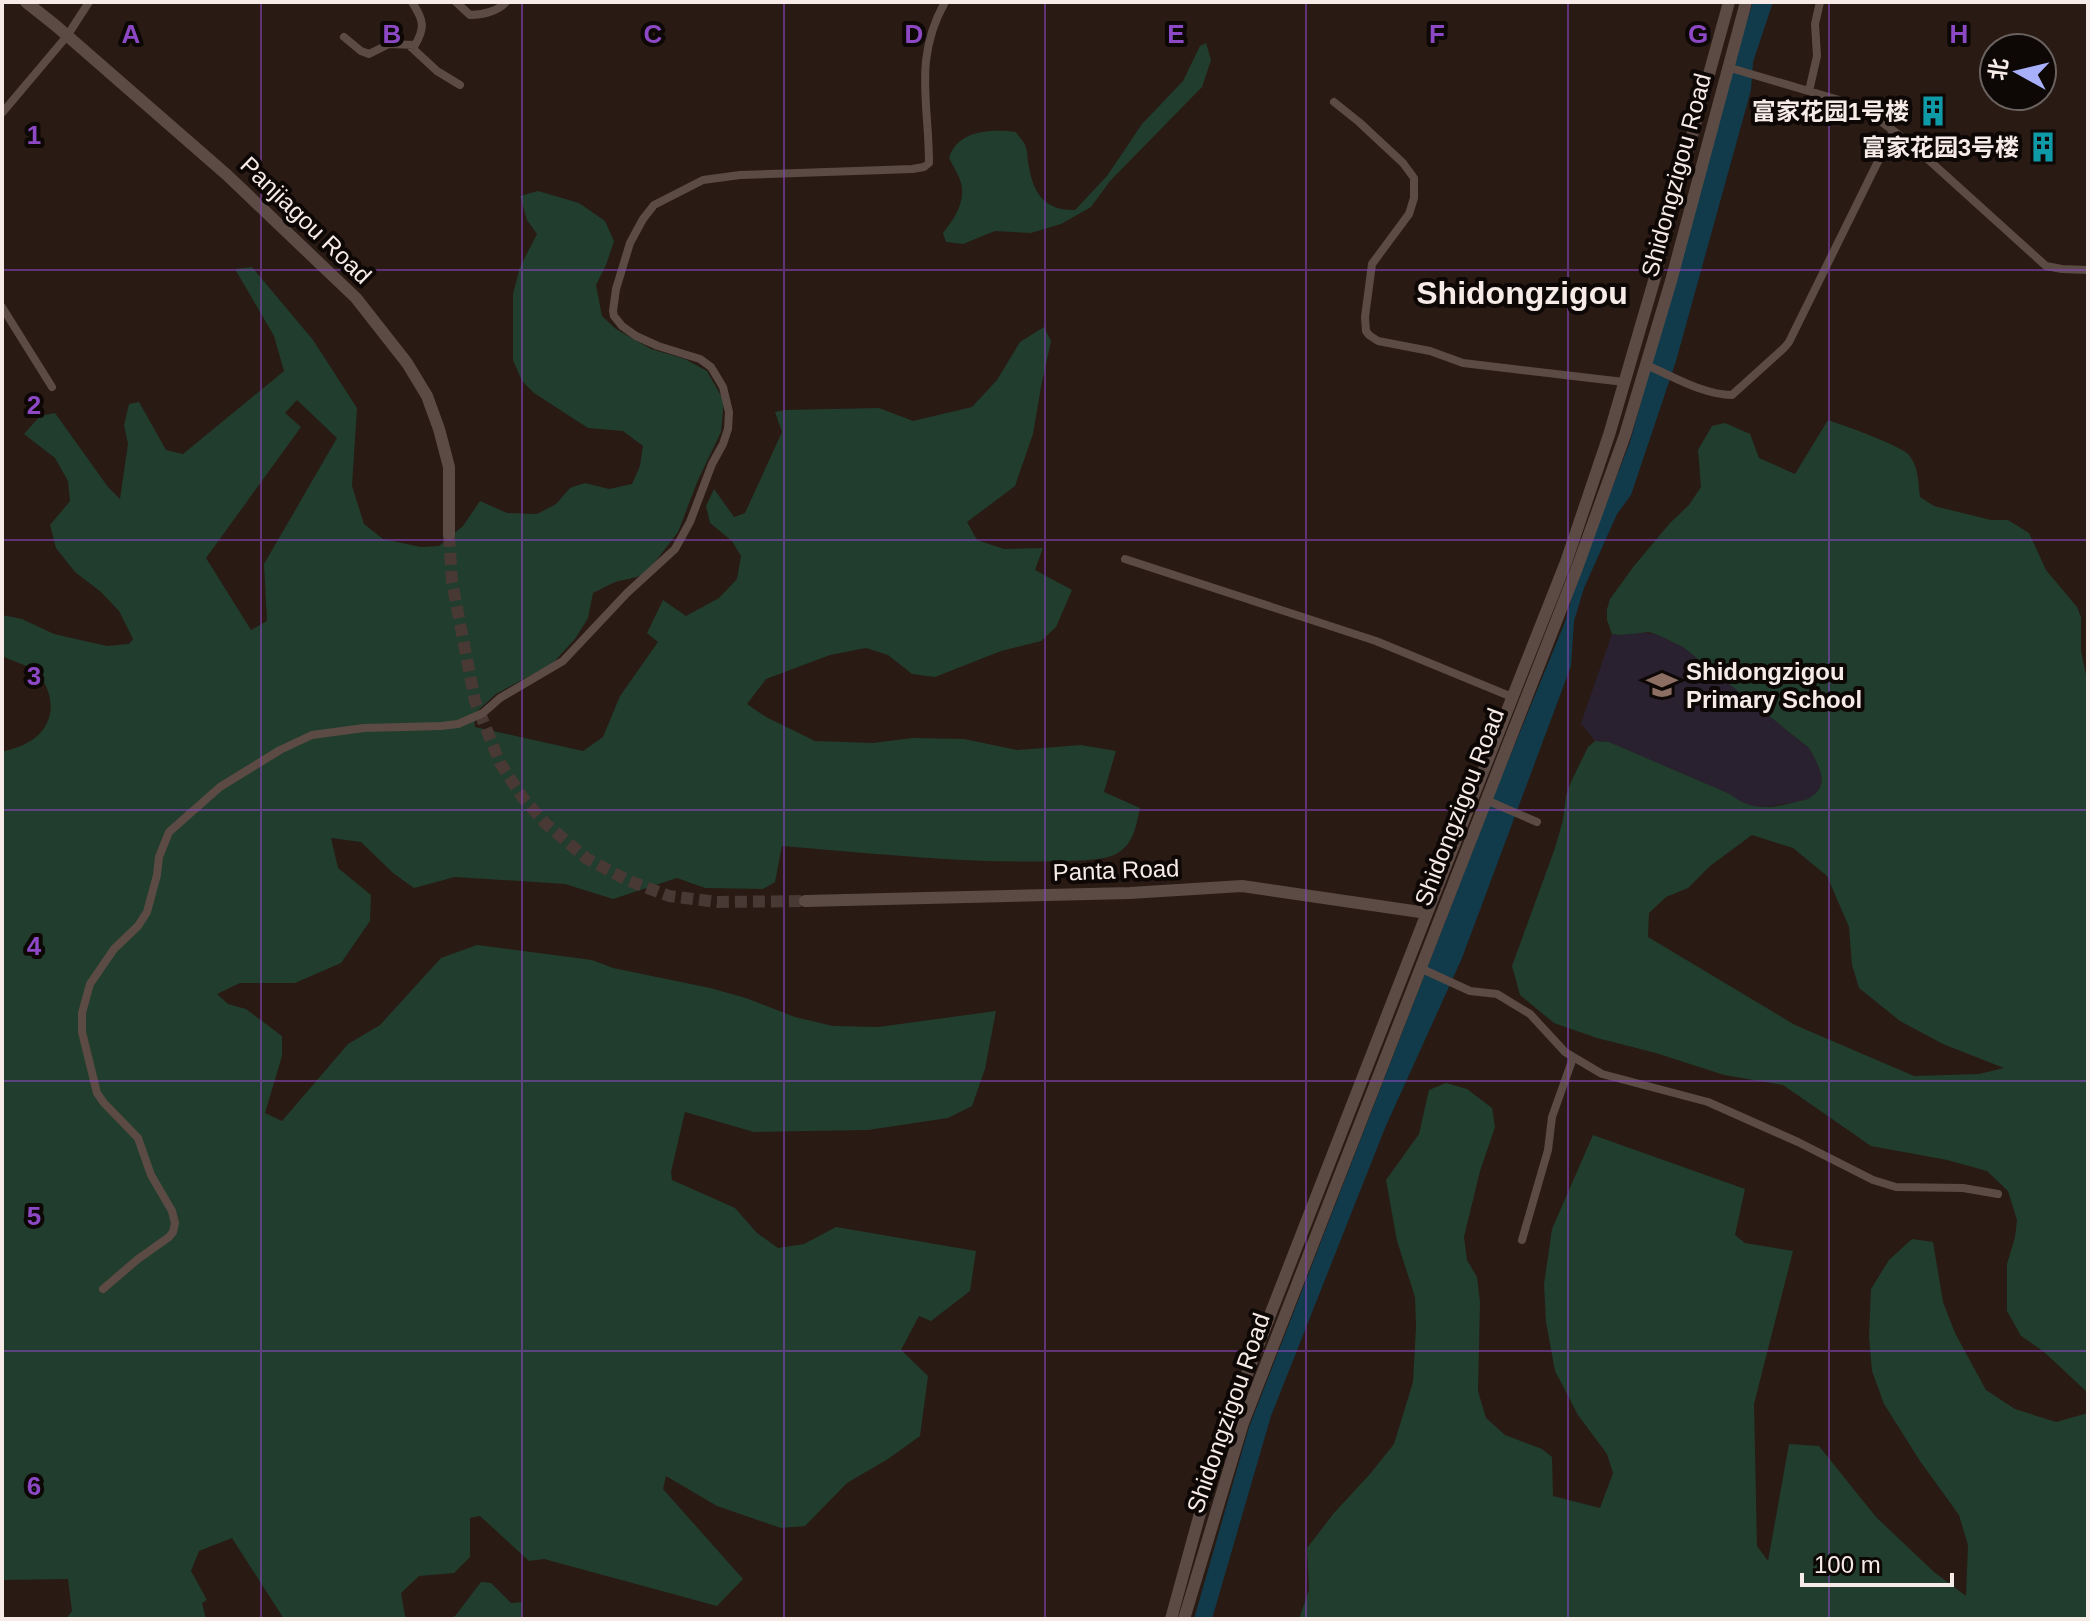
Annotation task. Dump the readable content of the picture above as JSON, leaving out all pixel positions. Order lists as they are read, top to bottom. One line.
{"streets":{"main road":["Shidongzigou Road","Panjiagou Road","Panta Road"]},"crossings":[["Shidongzigou Road","Panta Road"]],"districts":["Shidongzigou"],"places":{"building":["富家花园1号楼","富家花园3号楼"],"school or university":["Shidongzigou Primary School"]},"scale_bar":"100 m","north":"left","grid":{"columns":["A","B","C","D","E","F","G","H"],"rows":["1","2","3","4","5","6"]}}
